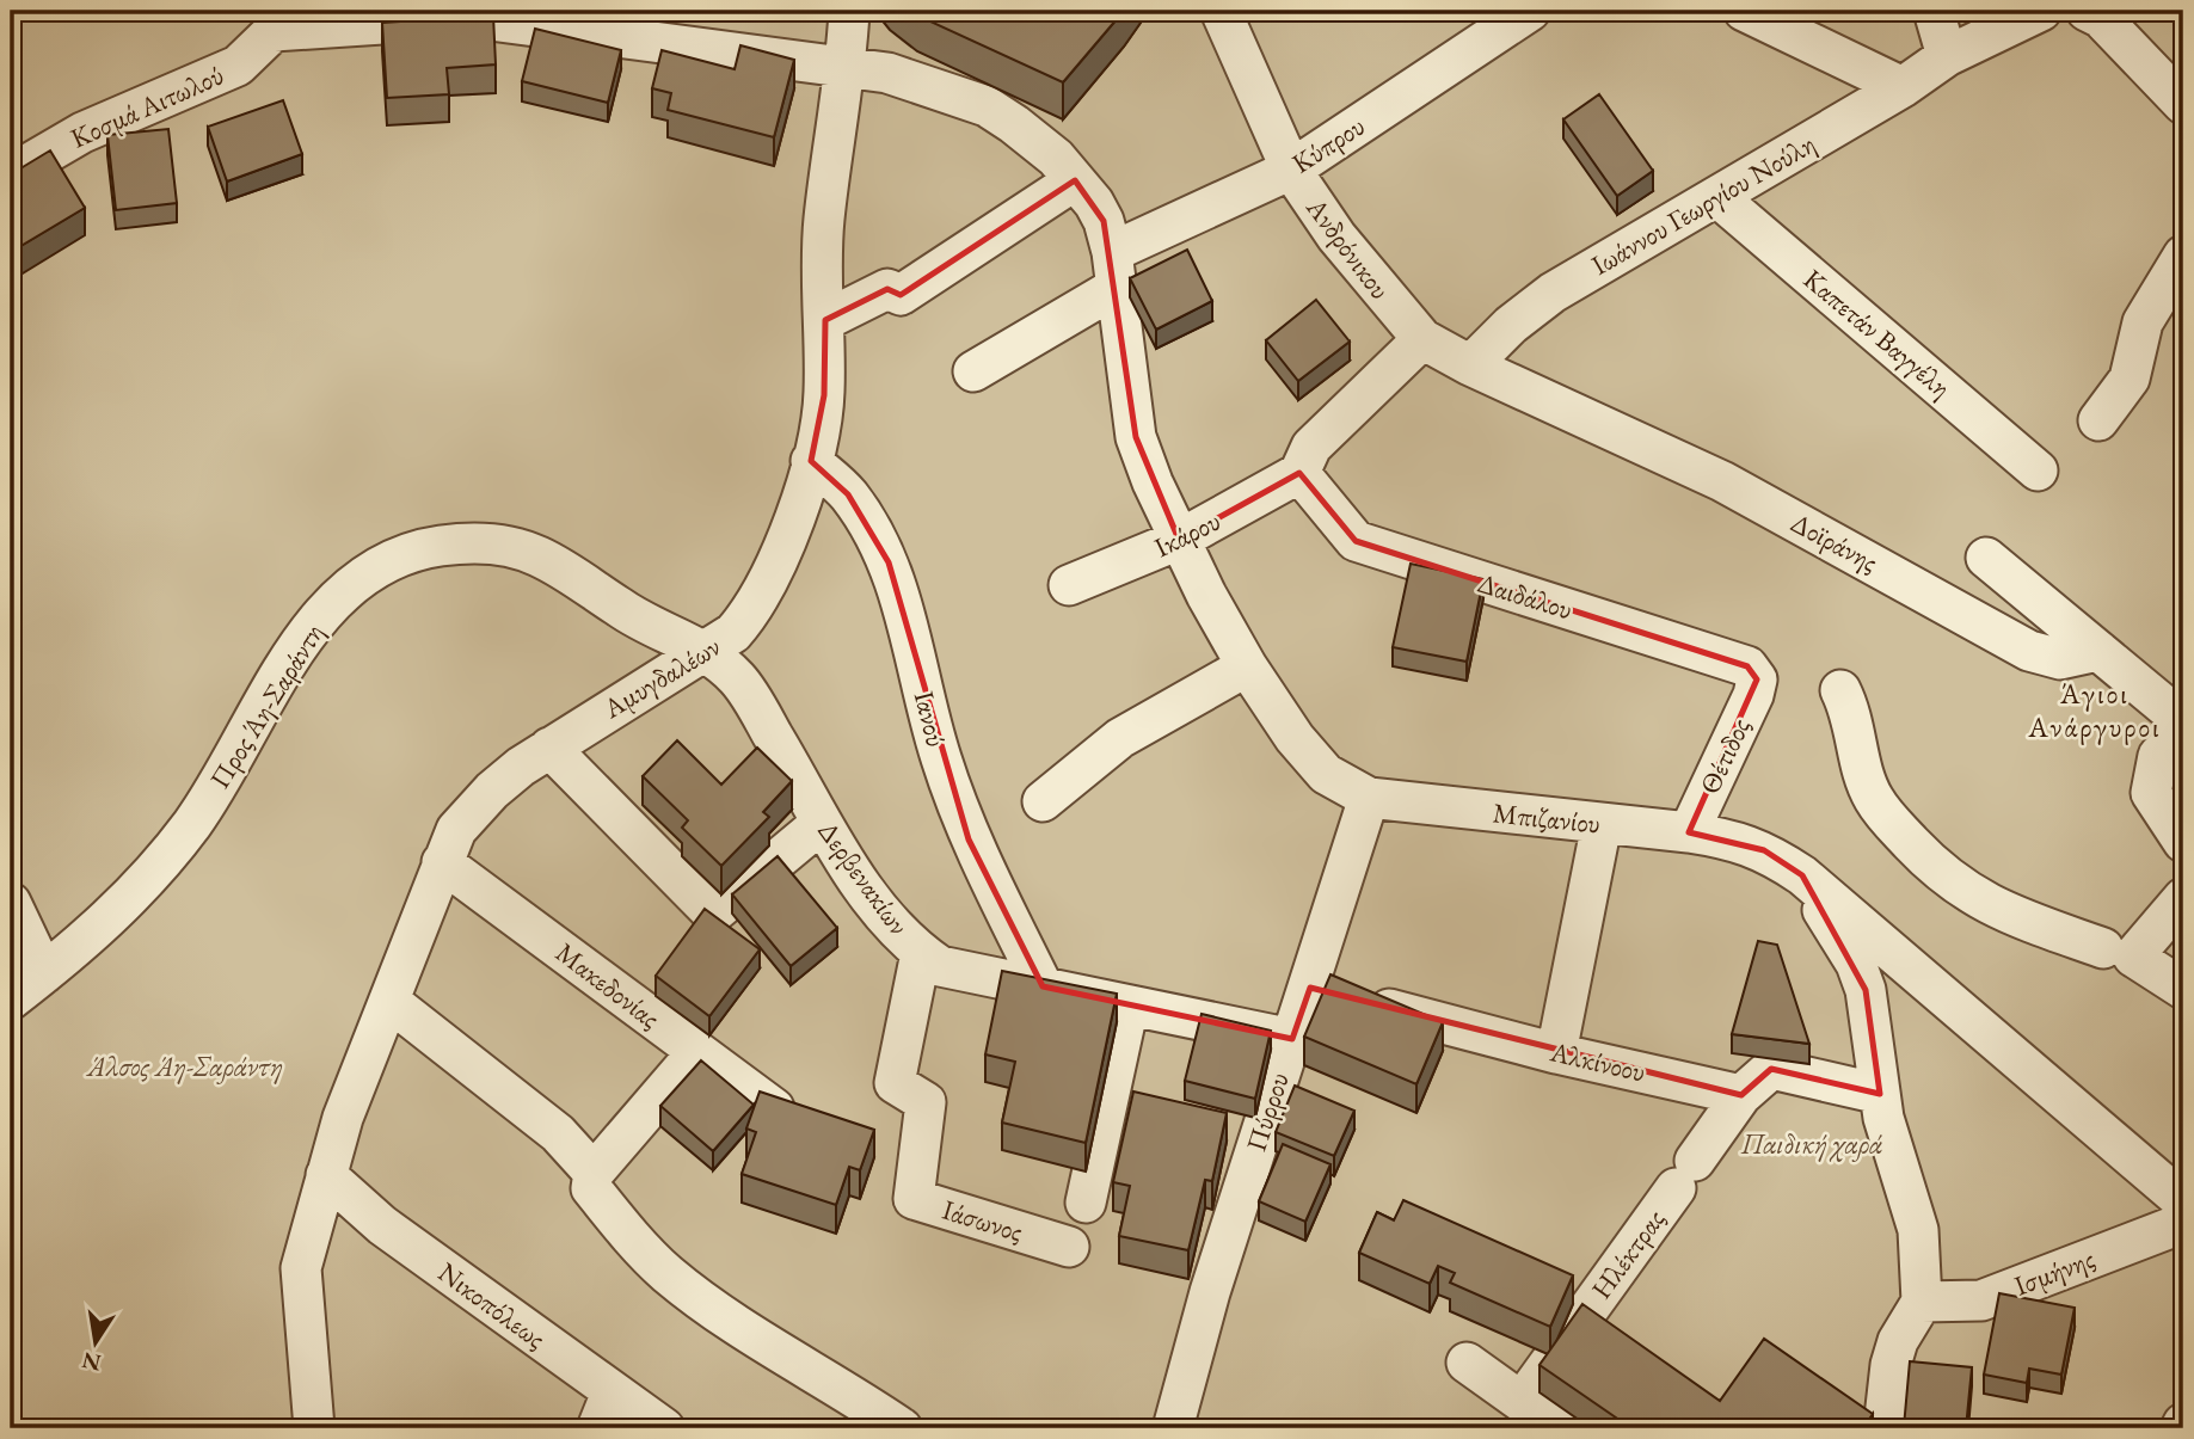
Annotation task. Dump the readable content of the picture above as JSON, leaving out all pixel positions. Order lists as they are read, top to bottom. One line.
{"streets":{"street":["Κοσμά Αιτωλού","Κύπρου","Ιωάννου Γεωργίου Νούλη","Ανδρόνικου","Καπετάν Βαγγέλη","Ικάρου","Δοϊράνης","Δαιδάλου","Αμυγδαλέων","Προς Άη-Σαράντη","Ιανού","Θέτιδος","Μπιζανίου","Δερβενακίων","Μακεδονίας","Αλκίνοου","Πύρρου","Ιάσωνος","Ηλέκτρας","Ισμήνης","Νικοπόλεως"]},"crossings":[["Κοσμά Αιτωλού","Κύπρου"],["Κοσμά Αιτωλού","Αμυγδαλέων"],["Κοσμά Αιτωλού","Μπιζανίου"],["Κύπρου","Ανδρόνικου"],["Κύπρου","Μπιζανίου"],["Ιωάννου Γεωργίου Νούλη","Ανδρόνικου"],["Ιωάννου Γεωργίου Νούλη","Καπετάν Βαγγέλη"],["Ιωάννου Γεωργίου Νούλη","Δοϊράνης"],["Ανδρόνικου","Δοϊράνης"],["Ικάρου","Δαιδάλου"],["Ικάρου","Μπιζανίου"],["Δαιδάλου","Θέτιδος"],["Αμυγδαλέων","Προς Άη-Σαράντη"],["Αμυγδαλέων","Ιανού"],["Αμυγδαλέων","Δερβενακίων"],["Αμυγδαλέων","Μακεδονίας"],["Αμυγδαλέων","Νικοπόλεως"],["Προς Άη-Σαράντη","Δερβενακίων"],["Ιανού","Δερβενακίων"],["Θέτιδος","Μπιζανίου"],["Μπιζανίου","Πύρρου"],["Δερβενακίων","Πύρρου"],["Δερβενακίων","Ιάσωνος"],["Αλκίνοου","Πύρρου"],["Αλκίνοου","Ηλέκτρας"]],"districts":["Άγιοι Ανάργυροι"],"parks":["Άλσος Άη-Σαράντη","Παιδική χαρά"],"north":"bottom"}
